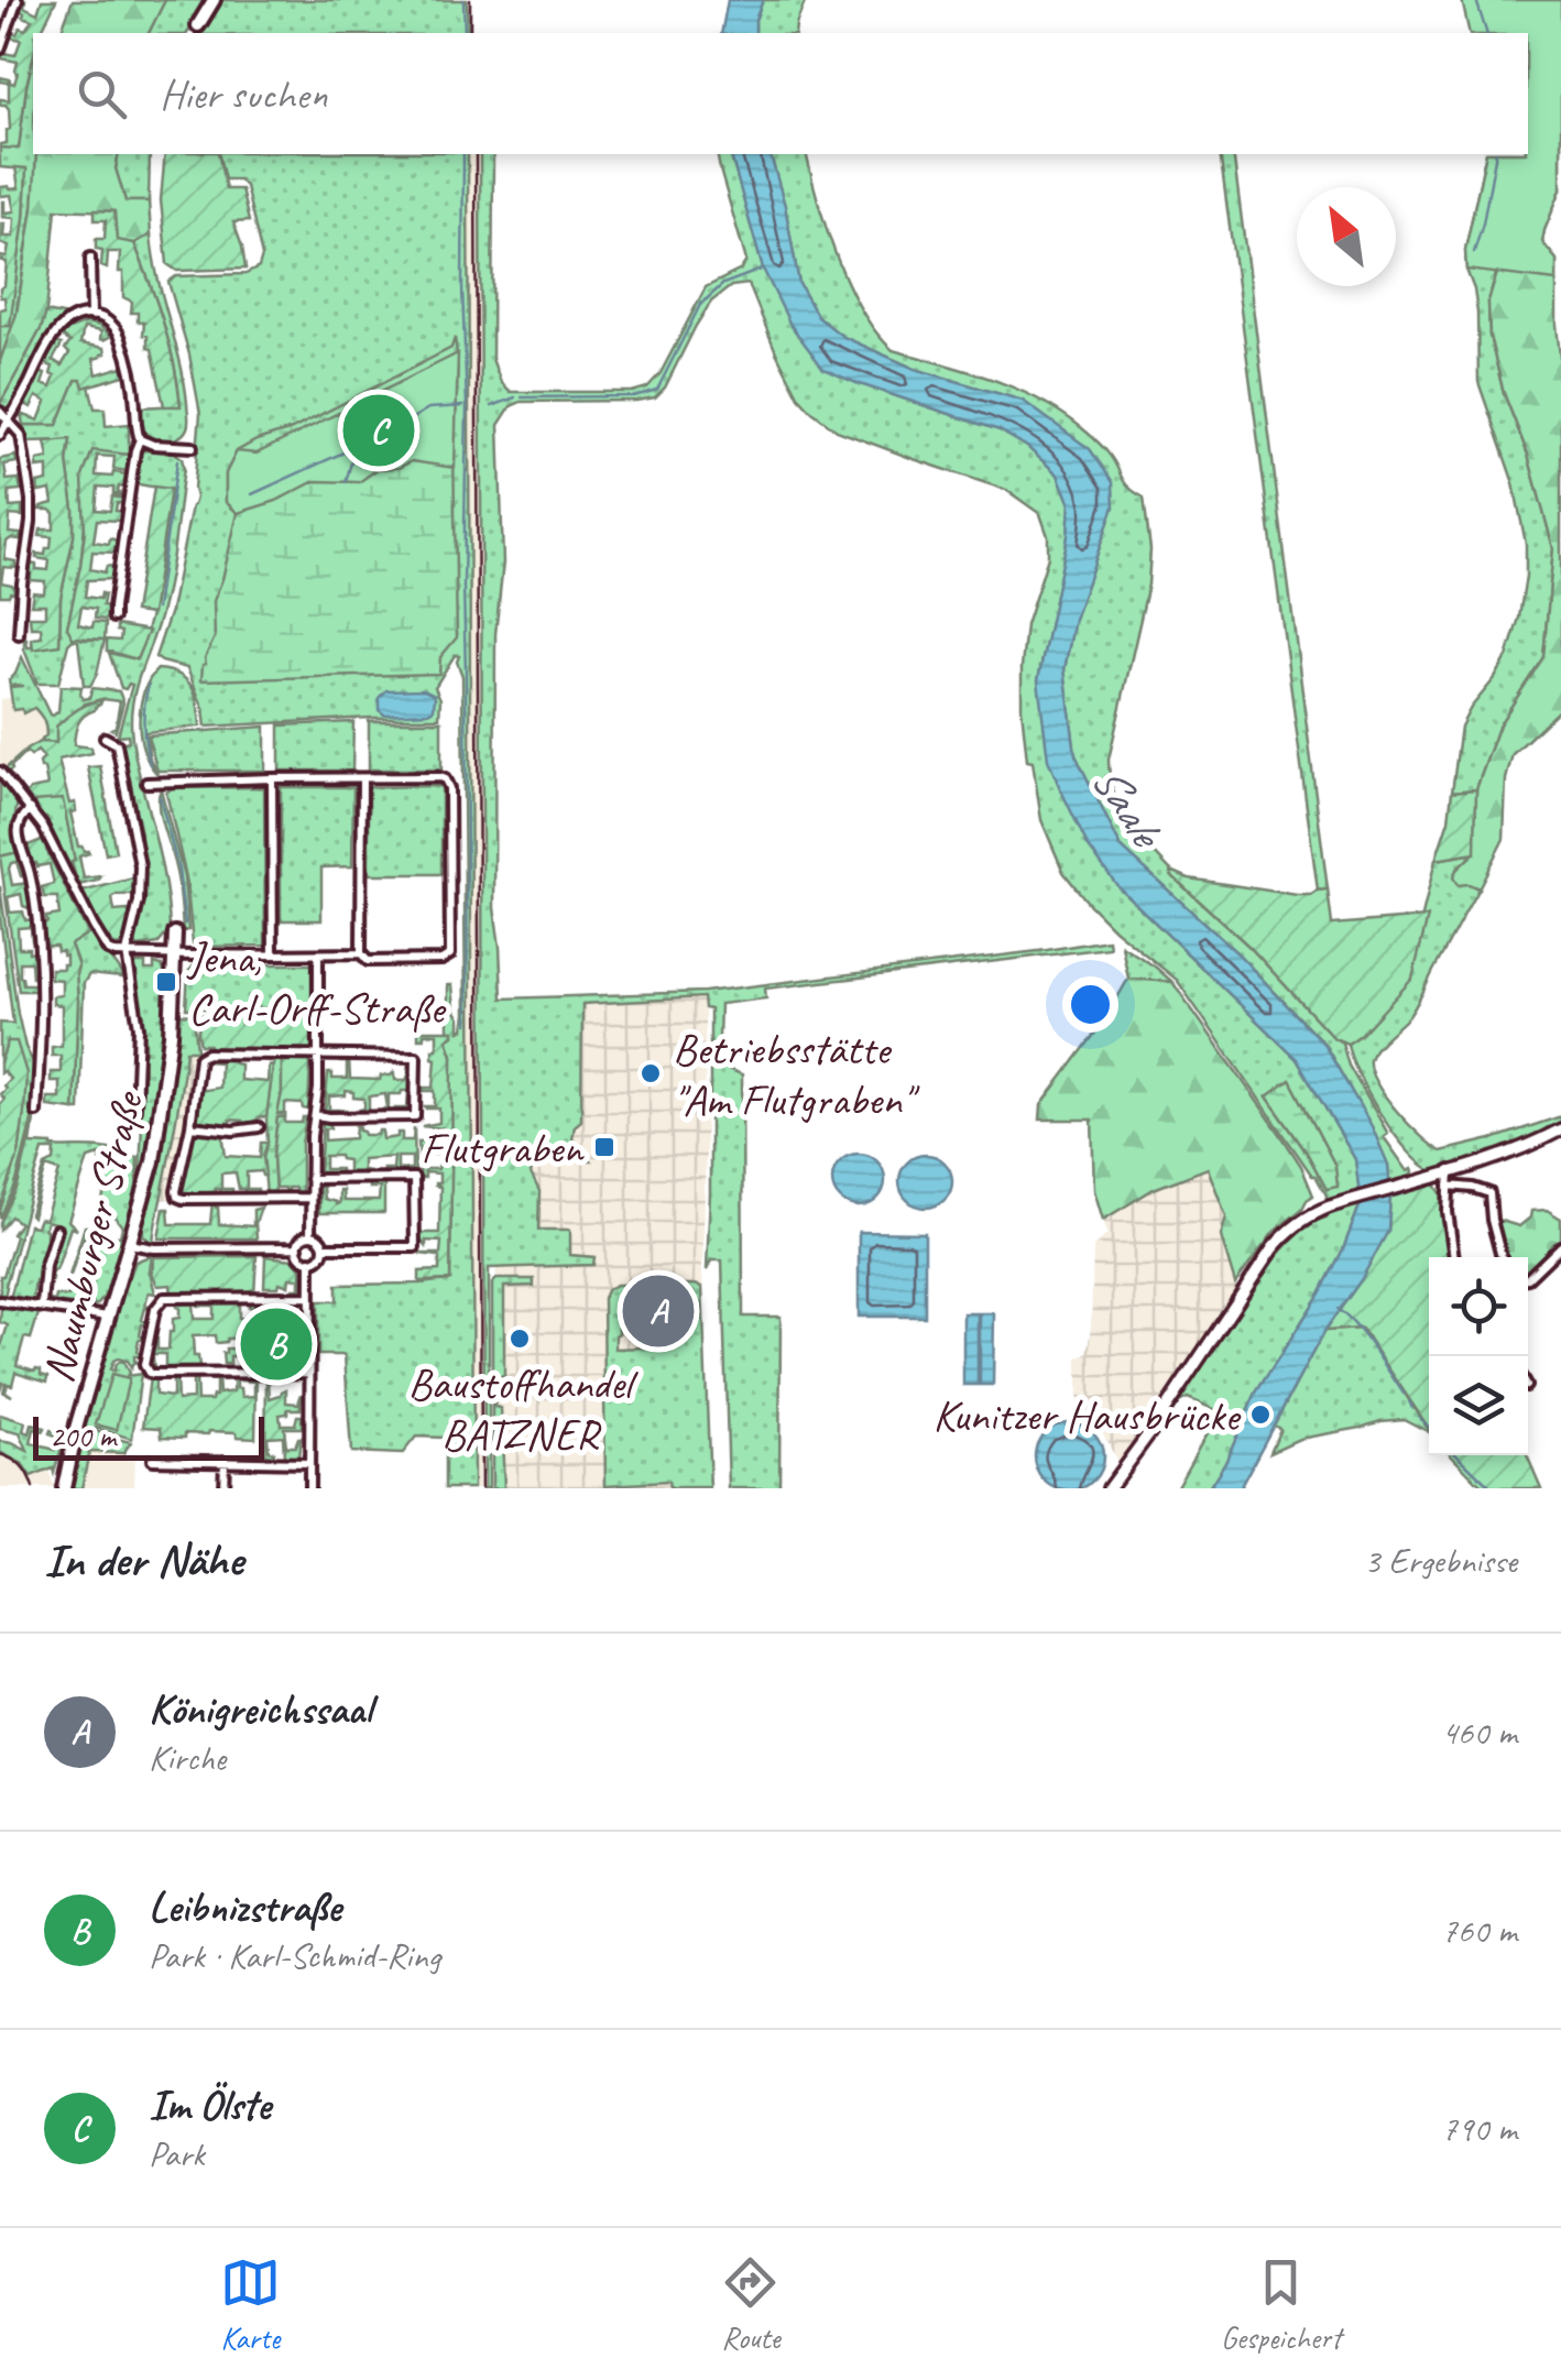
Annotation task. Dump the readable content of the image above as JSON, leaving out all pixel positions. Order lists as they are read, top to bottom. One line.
{"streets":{"main road":["Naumburger Straße"]},"water":["Saale"],"places":{"transit":["Jena, Carl-Orff-Straße","Flutgraben"],"other":["Betriebsstätte \"Am Flutgraben\"","Baustoffhandel BATZNER","Kunitzer Hausbrücke"]},"scale_bar":"200 m","north":"top left","page":{"search":"Hier suchen","pins":["C","A","B"],"scale":"200 m","heading":["In der Nähe","3 Ergebnisse"],"list":[{"mark":"A","name":"Königreichssaal","note":"Kirche","value":"460 m"},{"mark":"B","name":"Leibnizstraße","note":"Park · Karl-Schmid-Ring","value":"760 m"},{"mark":"C","name":"Im Ölste","note":"Park","value":"790 m"}],"nav":["Karte","Route","Gespeichert"]}}
